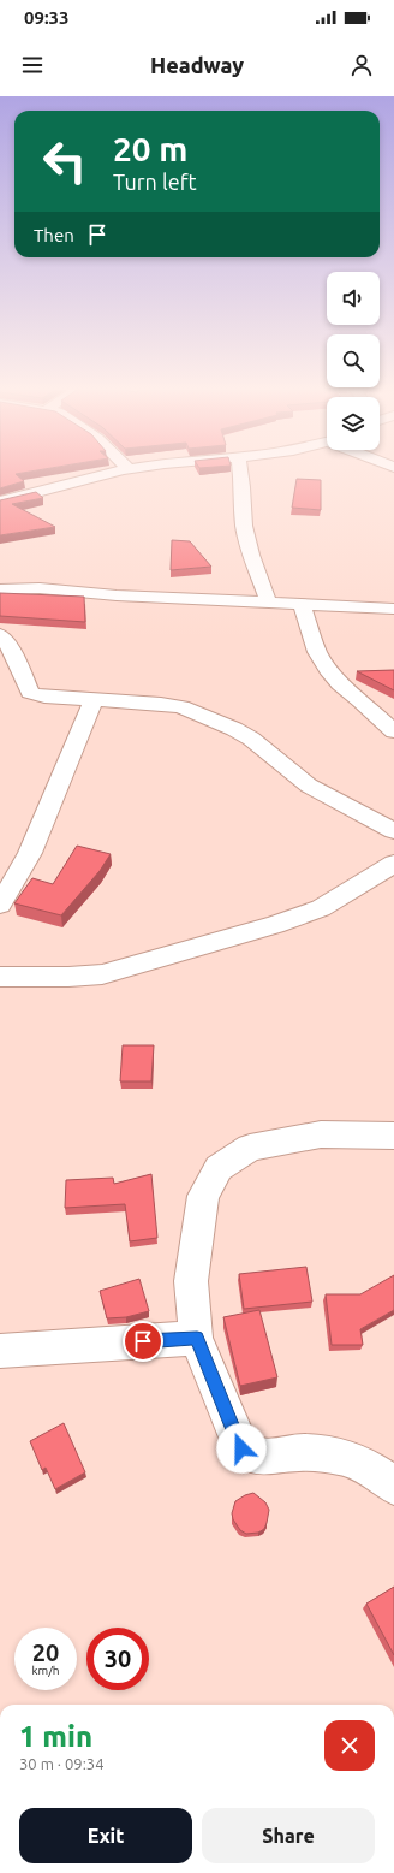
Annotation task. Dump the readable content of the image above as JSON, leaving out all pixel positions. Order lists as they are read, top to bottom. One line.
{"page":{"status":"09:33","header":"Headway","turn":["20 m","Turn left"],"then":"Then","speed":"20 km/h","limit":"30","heading":["1 min","30 m · 09:34"],"buttons":["Exit","Share"]}}
